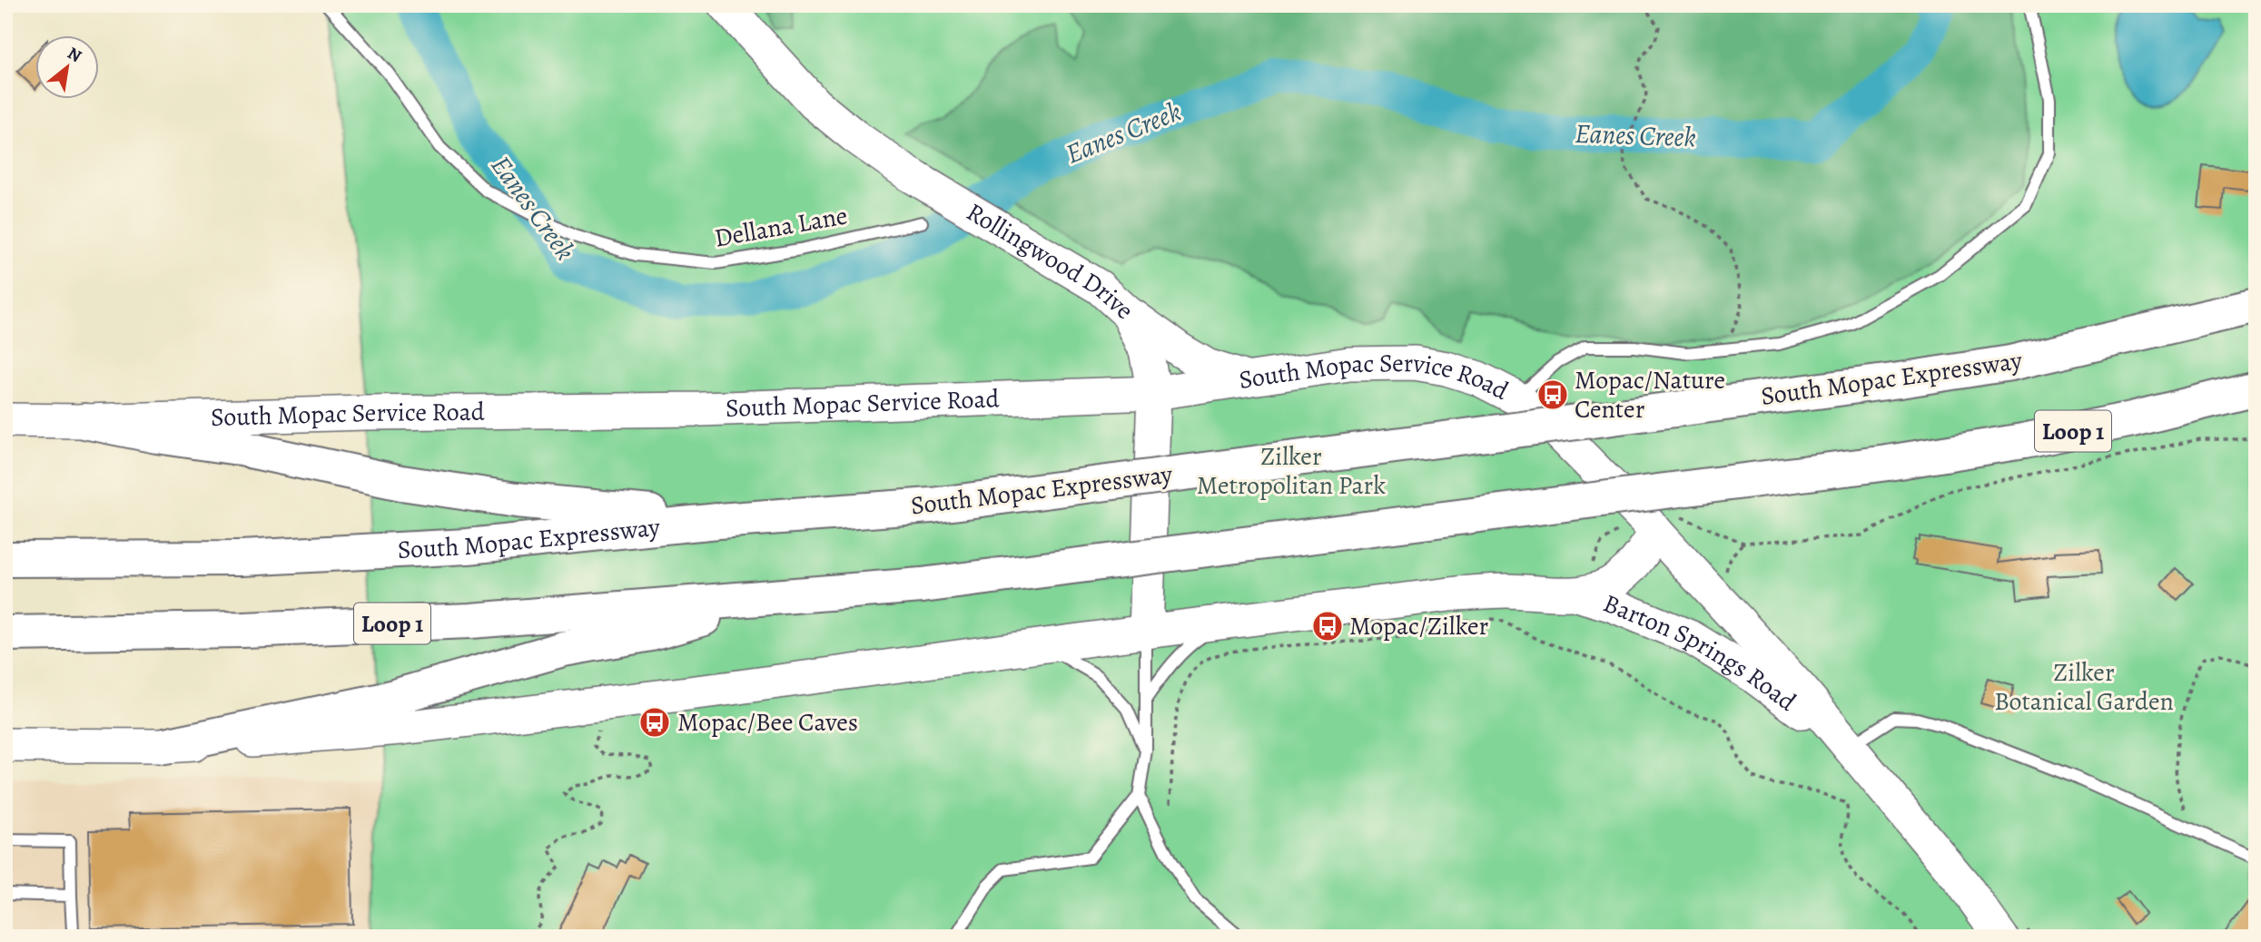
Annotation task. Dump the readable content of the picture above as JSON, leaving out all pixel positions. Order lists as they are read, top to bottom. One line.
{"streets":{"highway":["South Mopac Expressway","Loop 1"],"main road":["Rollingwood Drive","South Mopac Service Road","Barton Springs Road"],"lane":["Dellana Lane"]},"crossings":[["Rollingwood Drive","South Mopac Service Road"],["South Mopac Service Road","Barton Springs Road"]],"water":["Eanes Creek"],"parks":["Zilker Metropolitan Park","Zilker Botanical Garden"],"places":{"bus stop":["Mopac/Nature Center","Mopac/Zilker","Mopac/Bee Caves"]},"north":"top right"}
